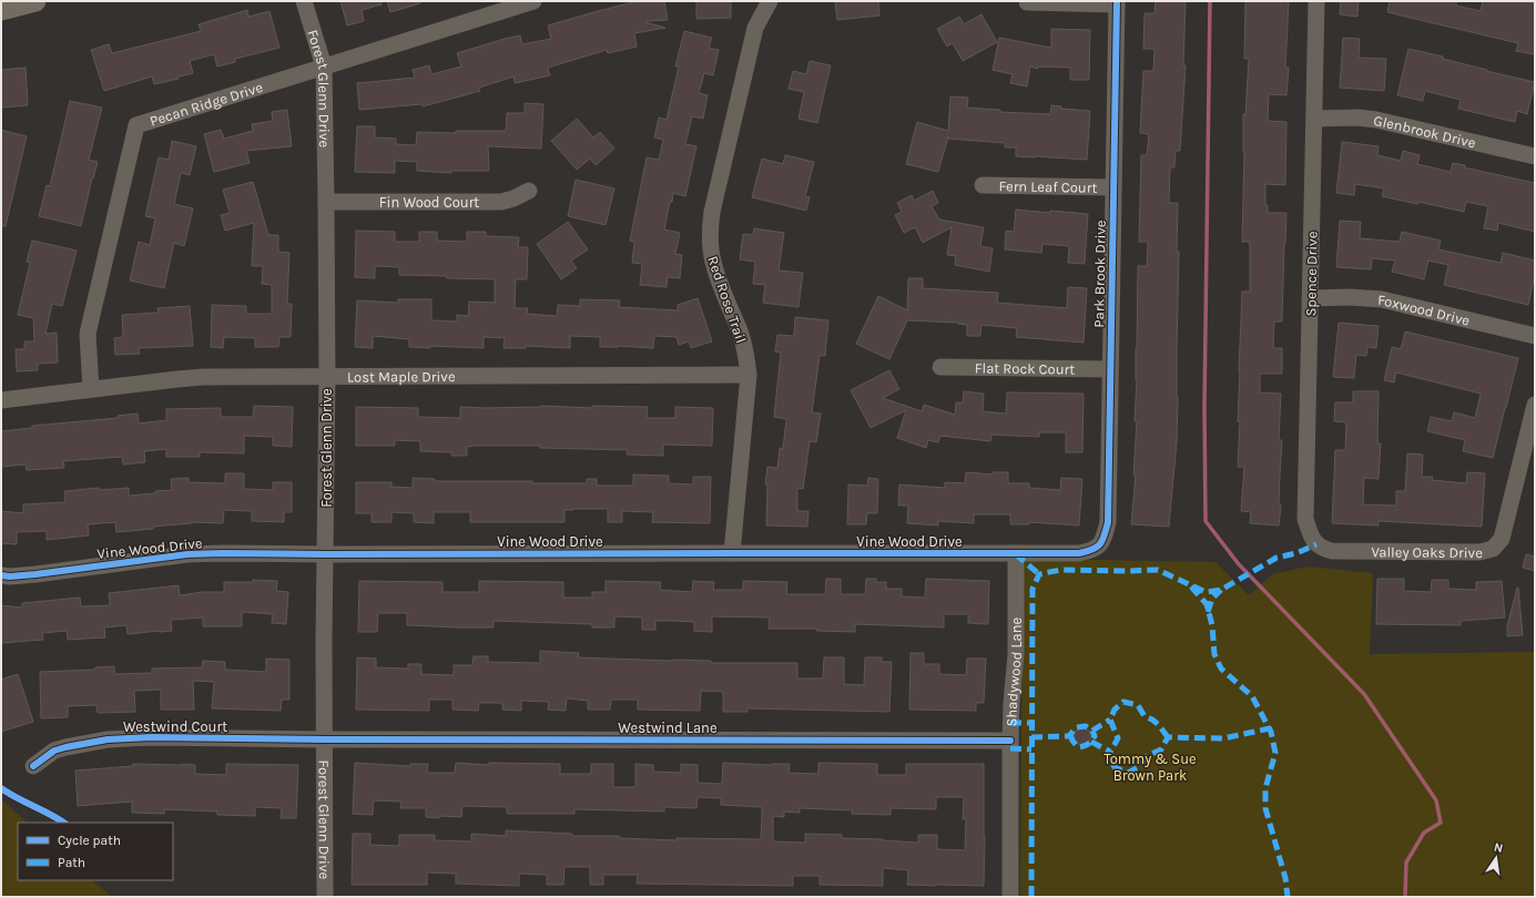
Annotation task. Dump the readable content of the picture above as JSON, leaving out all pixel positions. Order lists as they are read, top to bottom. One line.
{"streets":{"street":["Forest Glenn Drive","Pecan Ridge Drive","Glenbrook Drive","Fern Leaf Court","Fin Wood Court","Park Brook Drive","Spence Drive","Red Rose Trail","Foxwood Drive","Flat Rock Court","Lost Maple Drive","Vine Wood Drive","Valley Oaks Drive","Shadywood Lane","Westwind Court","Westwind Lane"]},"crossings":[["Forest Glenn Drive","Pecan Ridge Drive"],["Forest Glenn Drive","Fin Wood Court"],["Forest Glenn Drive","Lost Maple Drive"],["Forest Glenn Drive","Vine Wood Drive"],["Forest Glenn Drive","Westwind Court"],["Forest Glenn Drive","Westwind Lane"],["Pecan Ridge Drive","Lost Maple Drive"],["Glenbrook Drive","Spence Drive"],["Fern Leaf Court","Park Brook Drive"],["Park Brook Drive","Flat Rock Court"],["Park Brook Drive","Vine Wood Drive"],["Spence Drive","Foxwood Drive"],["Spence Drive","Valley Oaks Drive"],["Red Rose Trail","Lost Maple Drive"],["Red Rose Trail","Vine Wood Drive"],["Vine Wood Drive","Shadywood Lane"],["Shadywood Lane","Westwind Lane"],["Westwind Court","Westwind Lane"]],"parks":["Tommy & Sue Brown Park"],"legend":["Cycle path","Path"],"north":"top"}
